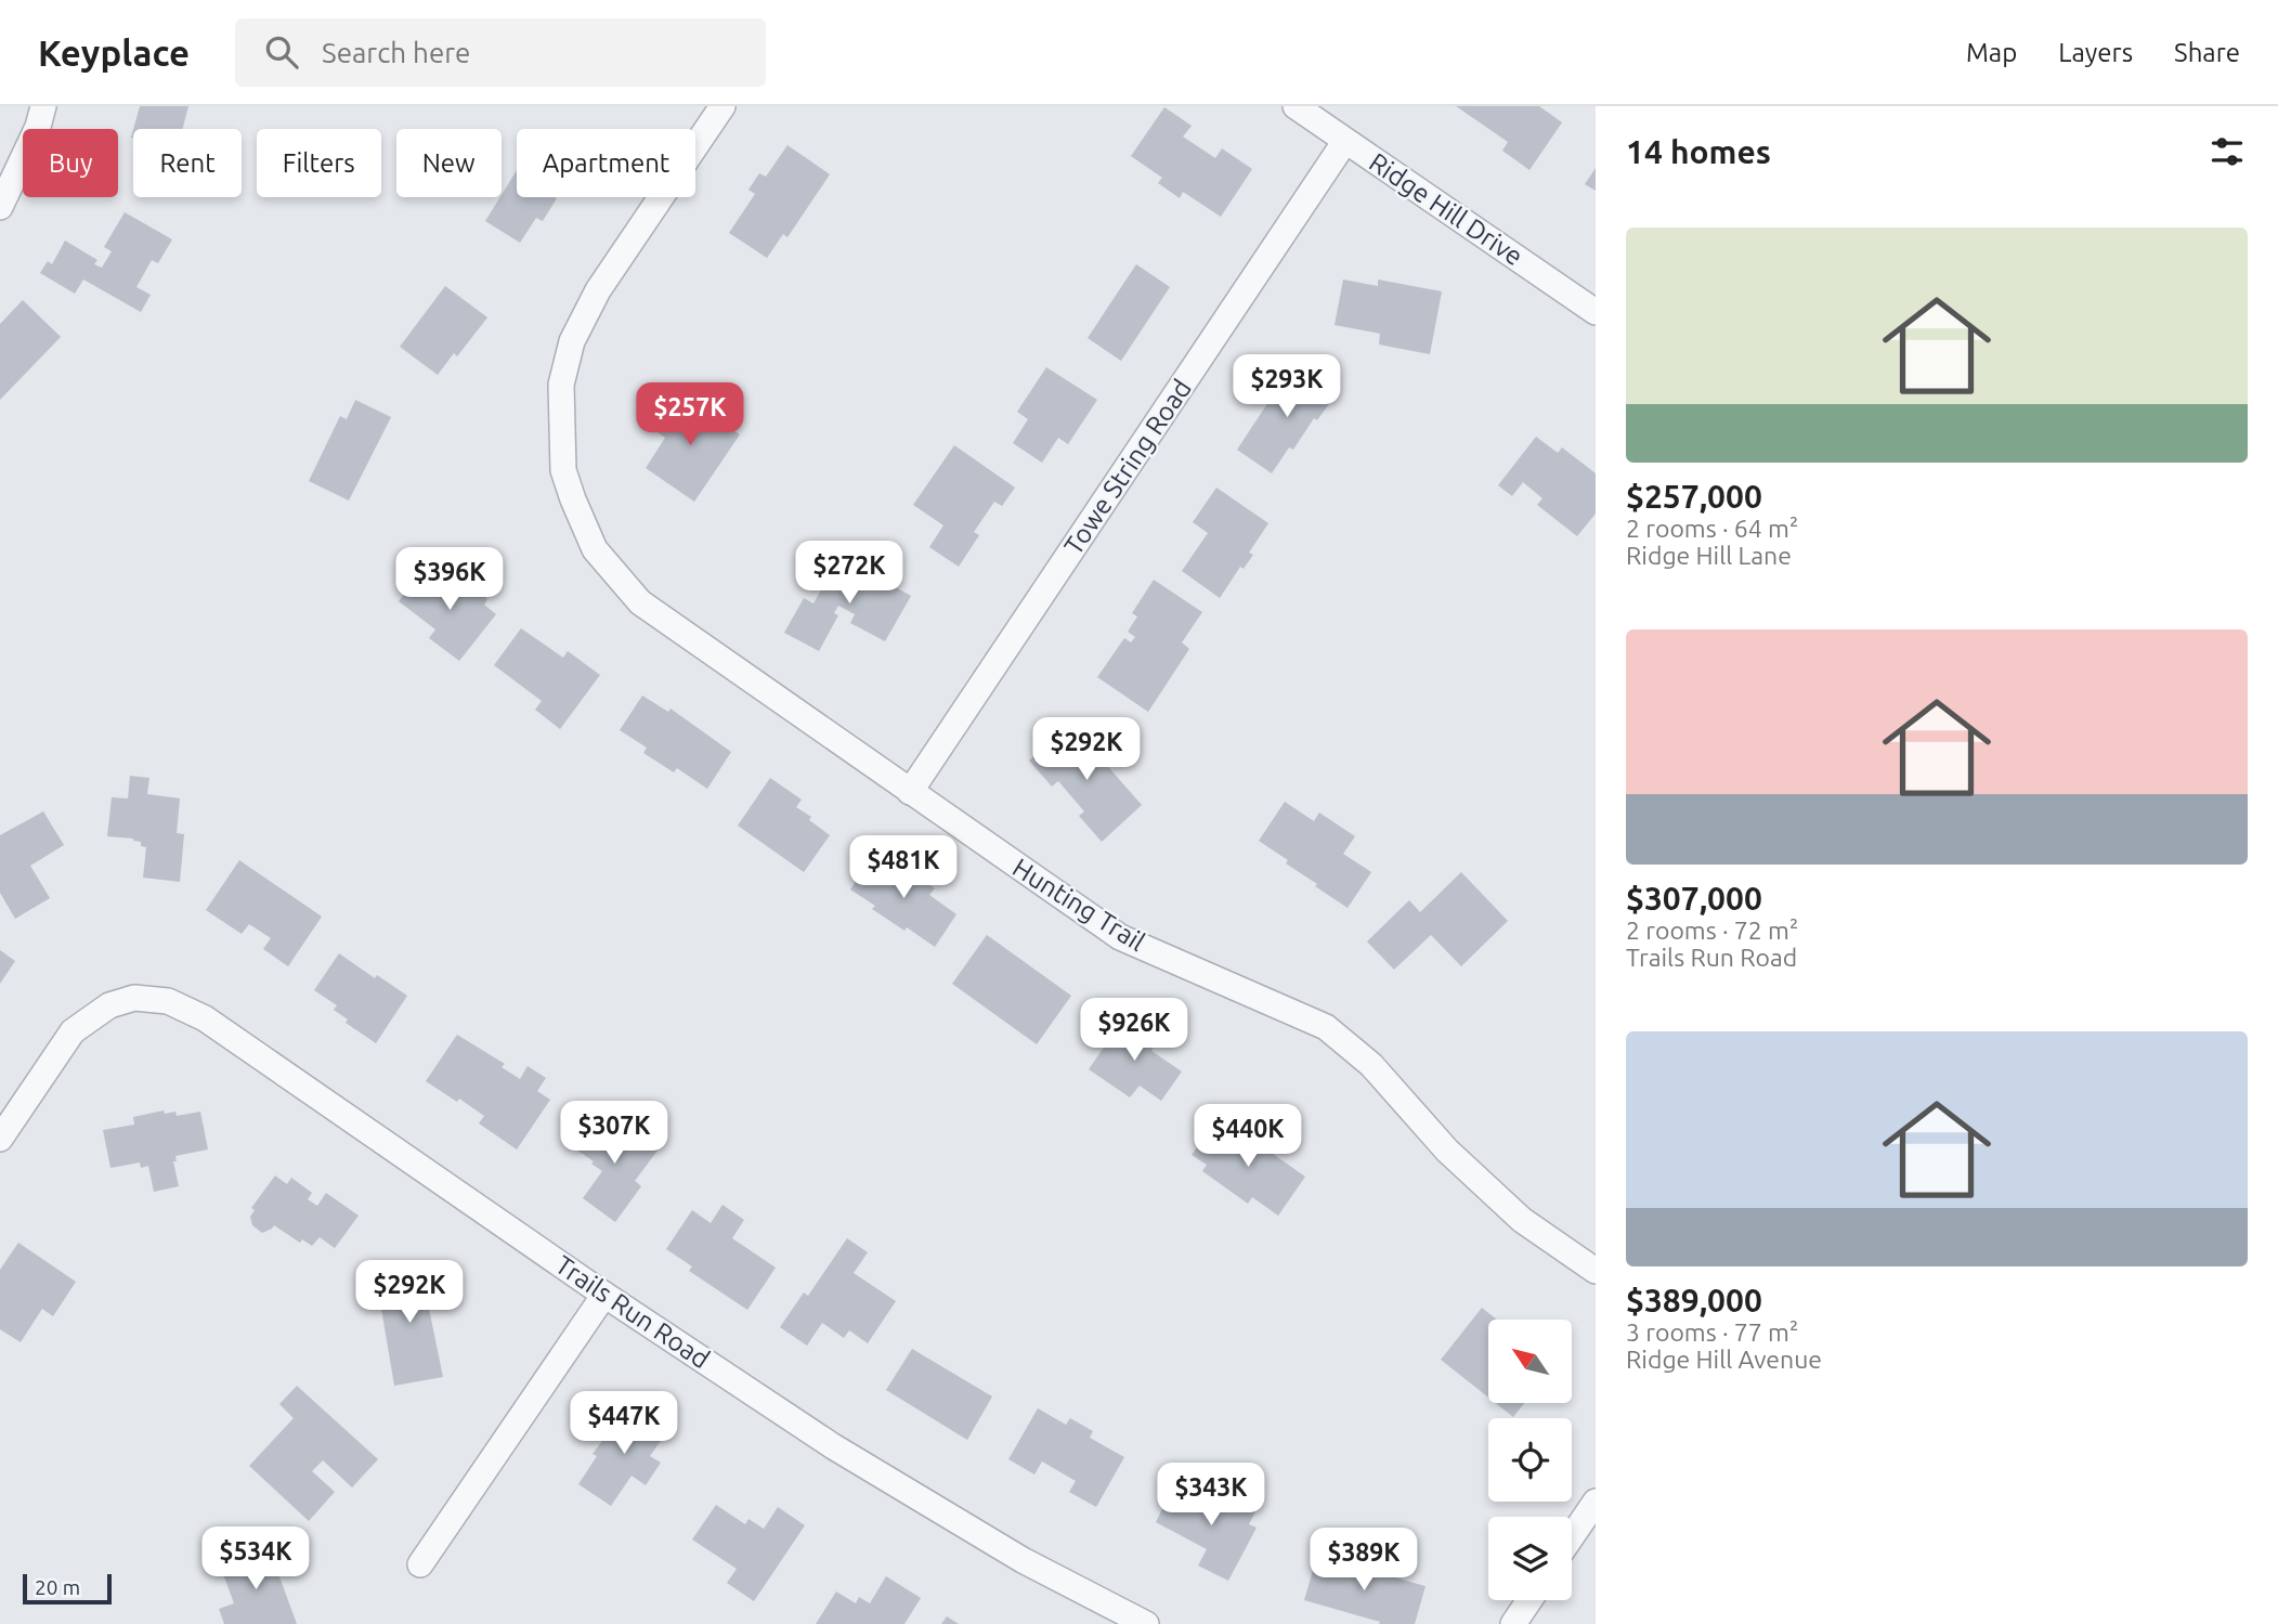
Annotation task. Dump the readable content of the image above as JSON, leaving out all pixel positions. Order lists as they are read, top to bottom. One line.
{"streets":{"street":["Ridge Hill Drive","Towe String Road","Hunting Trail","Trails Run Road"]},"crossings":[["Ridge Hill Drive","Towe String Road"],["Towe String Road","Hunting Trail"]],"scale_bar":"20 m","north":"top left","page":{"header":"Keyplace","search":"Search here","nav":["Map","Layers","Share"],"heading":"14 homes","chip":["Buy","Rent","Filters","New","Apartment"],"list":[{"name":"$257,000","note":"2 rooms · 64 m² · Ridge Hill Lane"},{"name":"$307,000","note":"2 rooms · 72 m² · Trails Run Road"},{"name":"$389,000","note":"3 rooms · 77 m² · Ridge Hill Avenue"}],"price":["$293K","$257K","$272K","$396K","$292K","$481K","$926K","$307K","$440K","$292K","$447K","$343K","$534K","$389K"],"scale":"20 m"}}
